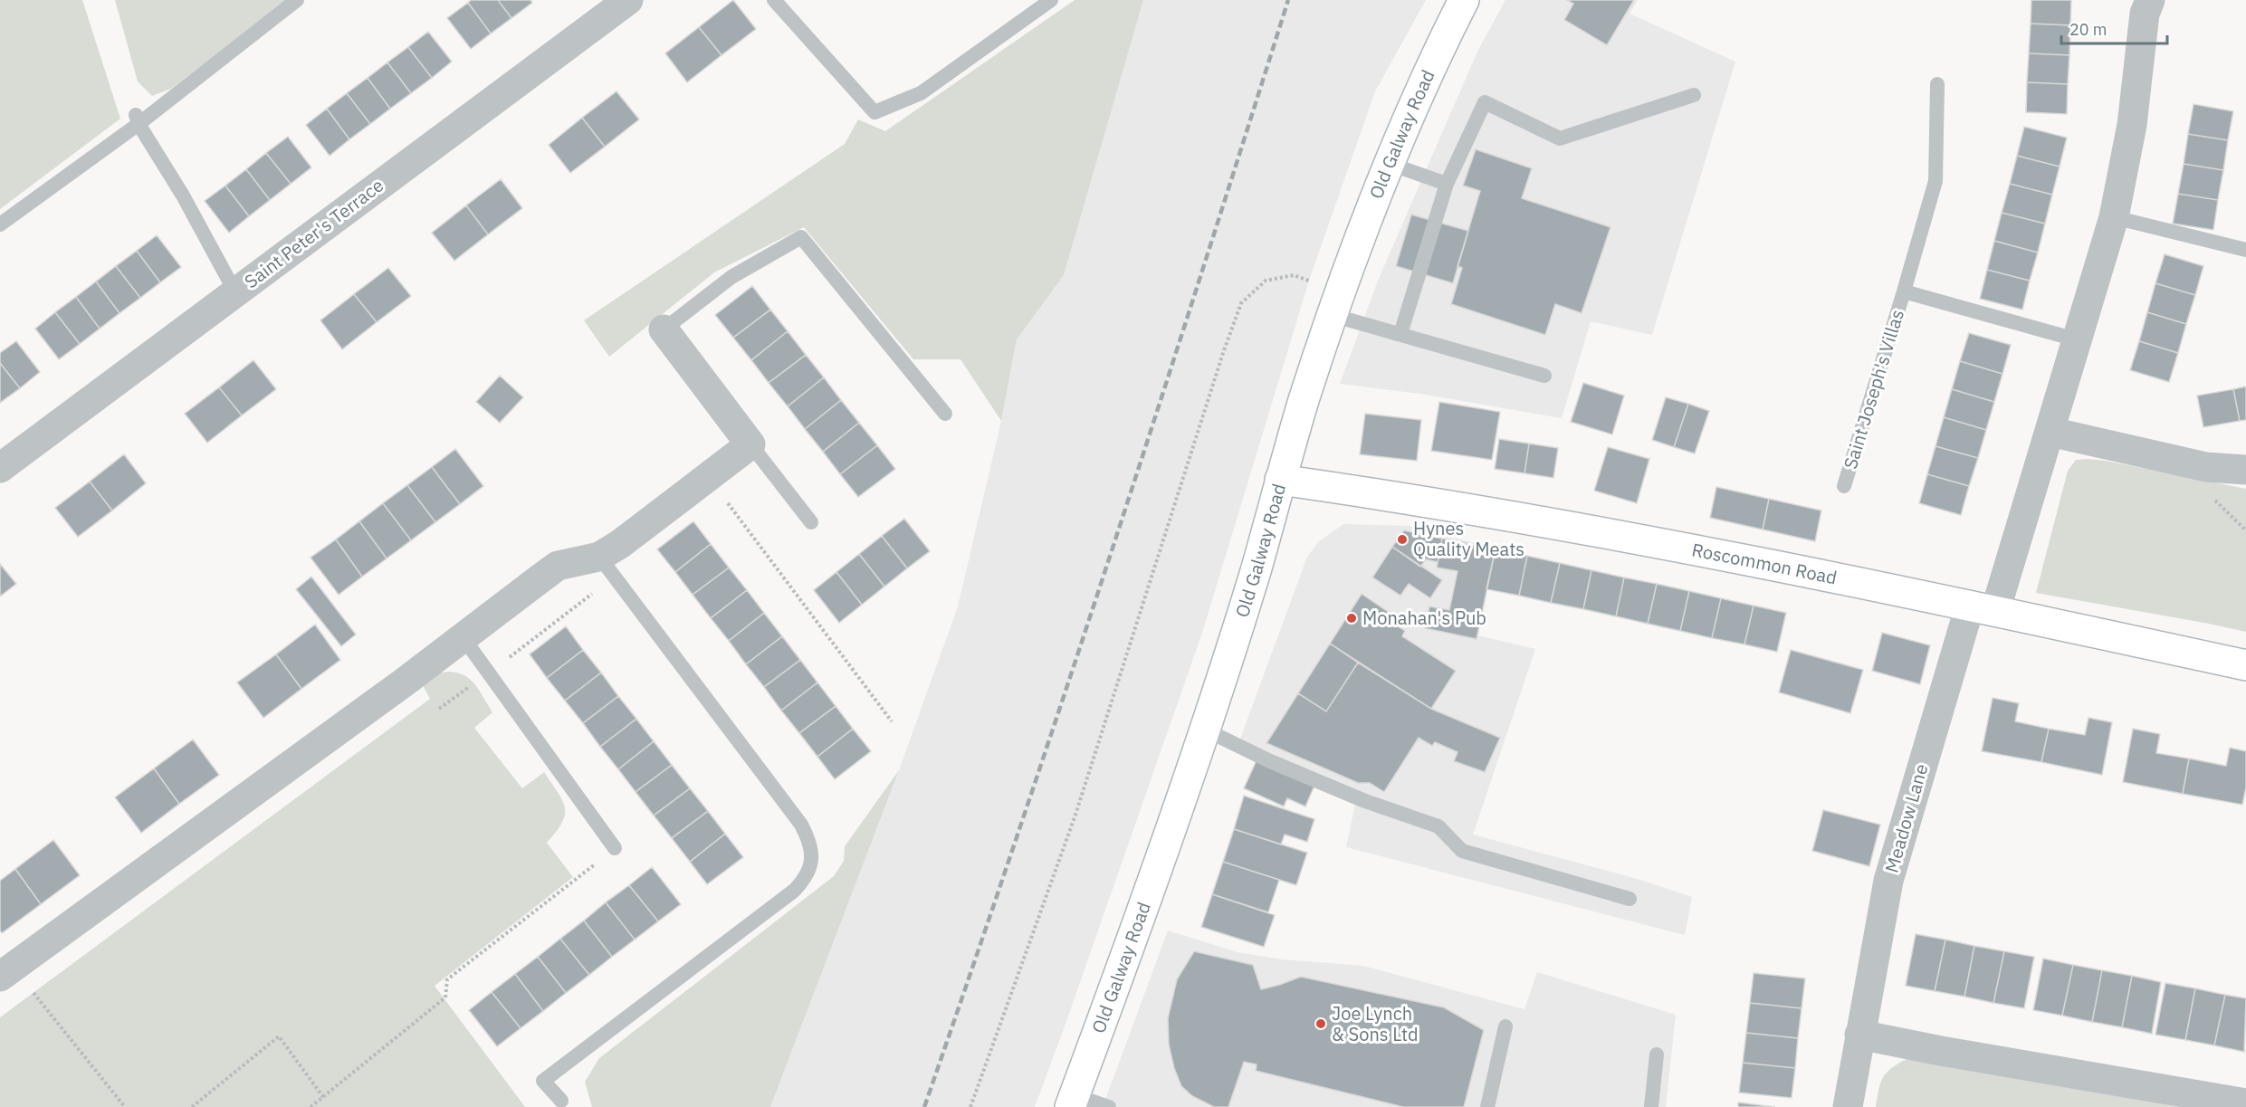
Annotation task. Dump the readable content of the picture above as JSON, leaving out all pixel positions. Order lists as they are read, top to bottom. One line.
{"streets":{"main road":["Old Galway Road","Roscommon Road"],"street":["Saint Peter's Terrace","Meadow Lane"],"lane":["Saint Joseph's Villas"]},"crossings":[["Old Galway Road","Roscommon Road"],["Roscommon Road","Meadow Lane"]],"places":["Hynes Quality Meats","Monahan's Pub","Joe Lynch & Sons Ltd"],"scale_bar":"20 m"}
